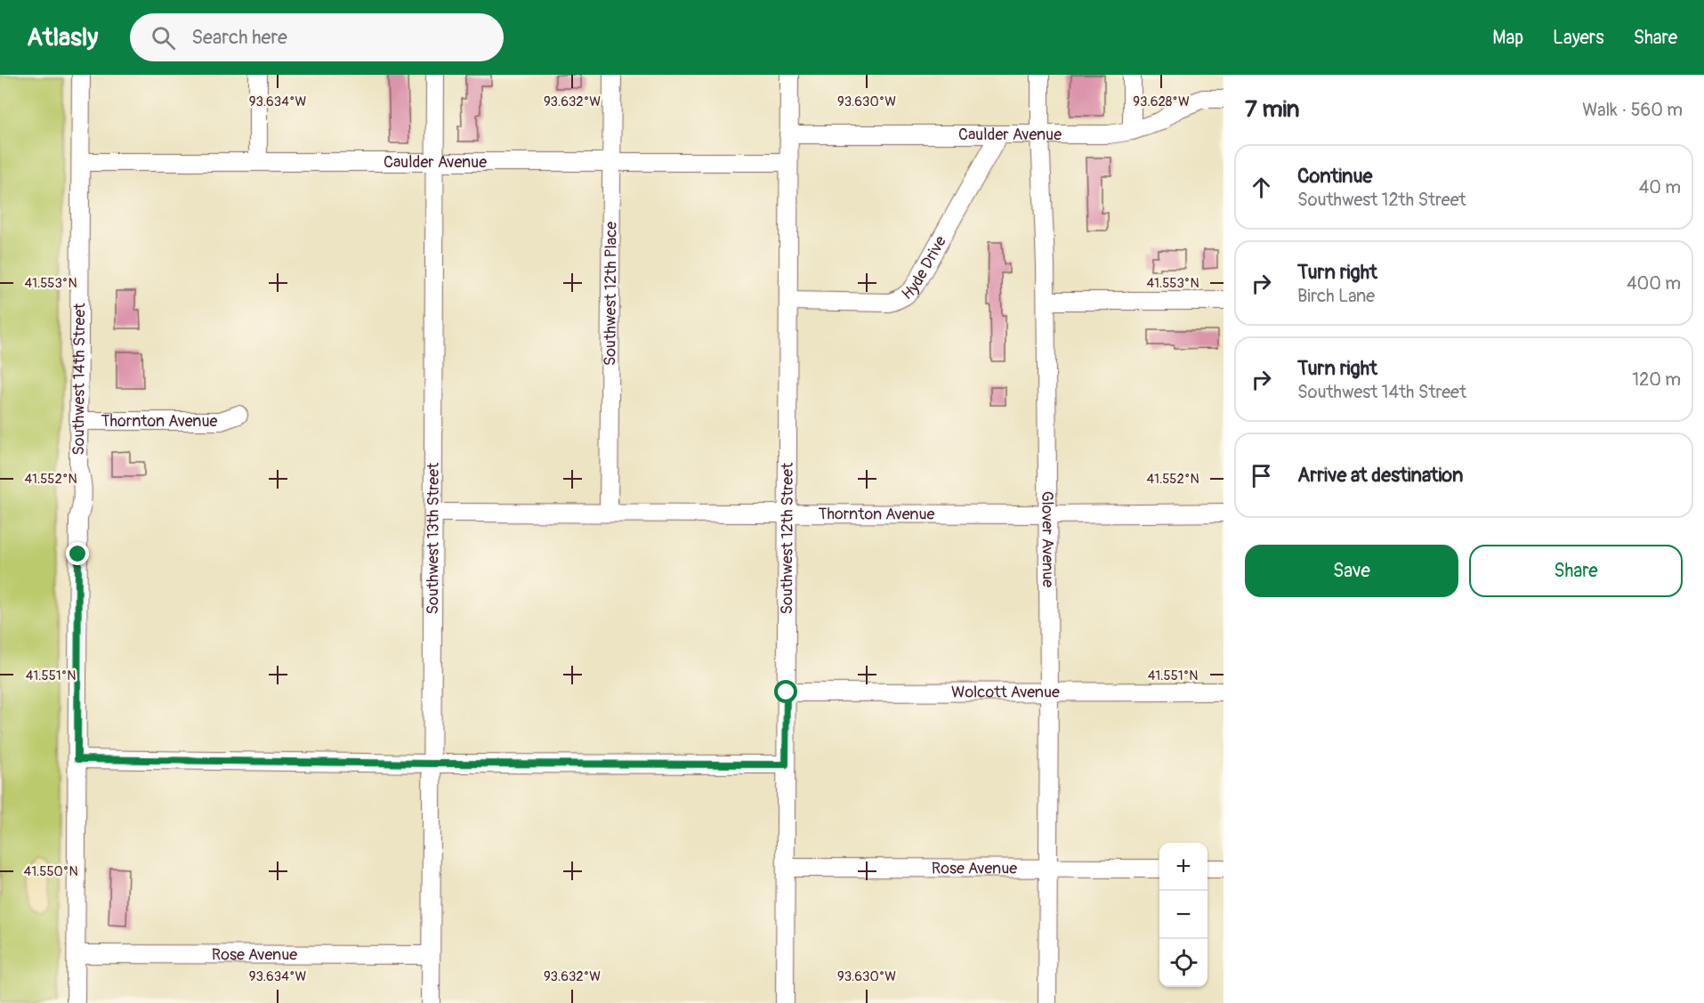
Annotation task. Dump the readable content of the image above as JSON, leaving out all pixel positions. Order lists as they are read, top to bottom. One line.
{"streets":{"street":["Caulder Avenue","Hyde Drive","Southwest 12th Place","Southwest 14th Street","Thornton Avenue","Glover Avenue","Southwest 13th Street","Southwest 12th Street","Wolcott Avenue","Rose Avenue"]},"crossings":[["Caulder Avenue","Hyde Drive"],["Caulder Avenue","Southwest 12th Place"],["Caulder Avenue","Southwest 14th Street"],["Caulder Avenue","Glover Avenue"],["Caulder Avenue","Southwest 13th Street"],["Caulder Avenue","Southwest 12th Street"],["Hyde Drive","Southwest 12th Street"],["Southwest 12th Place","Thornton Avenue"],["Southwest 14th Street","Thornton Avenue"],["Southwest 14th Street","Rose Avenue"],["Thornton Avenue","Glover Avenue"],["Thornton Avenue","Southwest 13th Street"],["Thornton Avenue","Southwest 12th Street"],["Glover Avenue","Wolcott Avenue"],["Glover Avenue","Rose Avenue"],["Southwest 13th Street","Rose Avenue"],["Southwest 12th Street","Wolcott Avenue"],["Southwest 12th Street","Rose Avenue"]],"page":{"header":"Atlasly","search":"Search here","nav":["Map","Layers","Share"],"heading":["7 min","Walk · 560 m"],"list":[["Continue","Southwest 12th Street","40 m"],["Turn right","Birch Lane","400 m"],["Turn right","Southwest 14th Street","120 m"],"Arrive at destination"],"buttons":["Save","Share"],"map_buttons":["+","−"]},"coordinates":["93.634°W","93.632°W","93.630°W","93.628°W","41.553°N","41.552°N","41.551°N","41.550°N"]}
